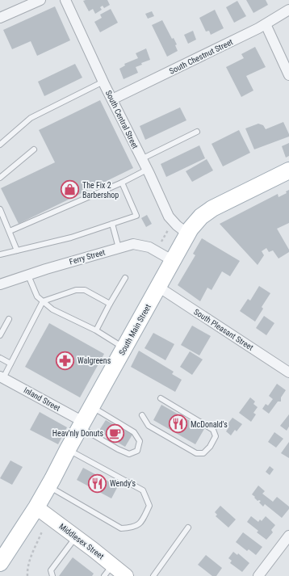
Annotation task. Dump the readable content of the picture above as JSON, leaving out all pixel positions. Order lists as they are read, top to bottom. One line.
{"streets":{"main road":["South Main Street"],"street":["South Chestnut Street","South Central Street","Ferry Street","South Pleasant Street","Inland Street","Middlesex Street"]},"crossings":[["South Chestnut Street","South Central Street"],["South Central Street","South Main Street"],["Ferry Street","South Main Street"],["South Main Street","South Pleasant Street"],["South Main Street","Inland Street"],["South Main Street","Middlesex Street"]],"places":{"shop":["The Fix 2 Barbershop"],"pharmacy":["Walgreens"],"restaurant":["McDonald's","Wendy's"],"cafe":["Heav'nly Donuts"]}}
